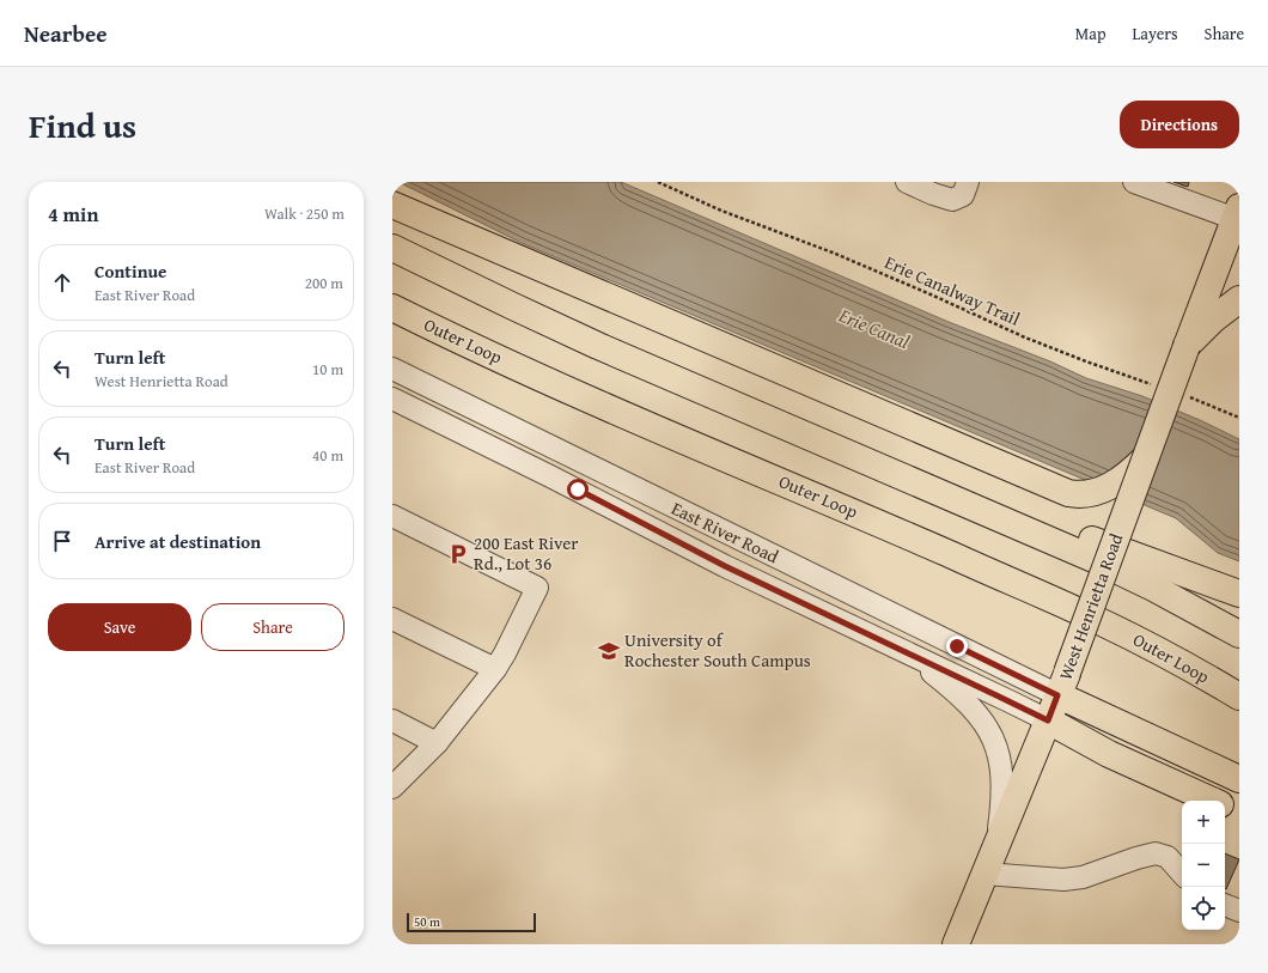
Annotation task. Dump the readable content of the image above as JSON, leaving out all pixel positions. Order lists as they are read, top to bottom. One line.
{"streets":{"main road":["Outer Loop","West Henrietta Road"],"street":["East River Road"],"path":["Erie Canalway Trail"]},"crossings":[["East River Road","West Henrietta Road"]],"water":["Erie Canal"],"places":{"parking":["200 East River Rd., Lot 36"],"school or university":["University of Rochester South Campus"]},"scale_bar":"50 m","page":{"header":"Nearbee","nav":["Map","Layers","Share"],"title":"Find us","buttons":["Directions",["Save","Share"]],"heading":["4 min","Walk · 250 m"],"list":[["Continue","East River Road","200 m"],["Turn left","West Henrietta Road","10 m"],["Turn left","East River Road","40 m"],"Arrive at destination"],"map_buttons":["+","−"],"scale":"50 m"}}
